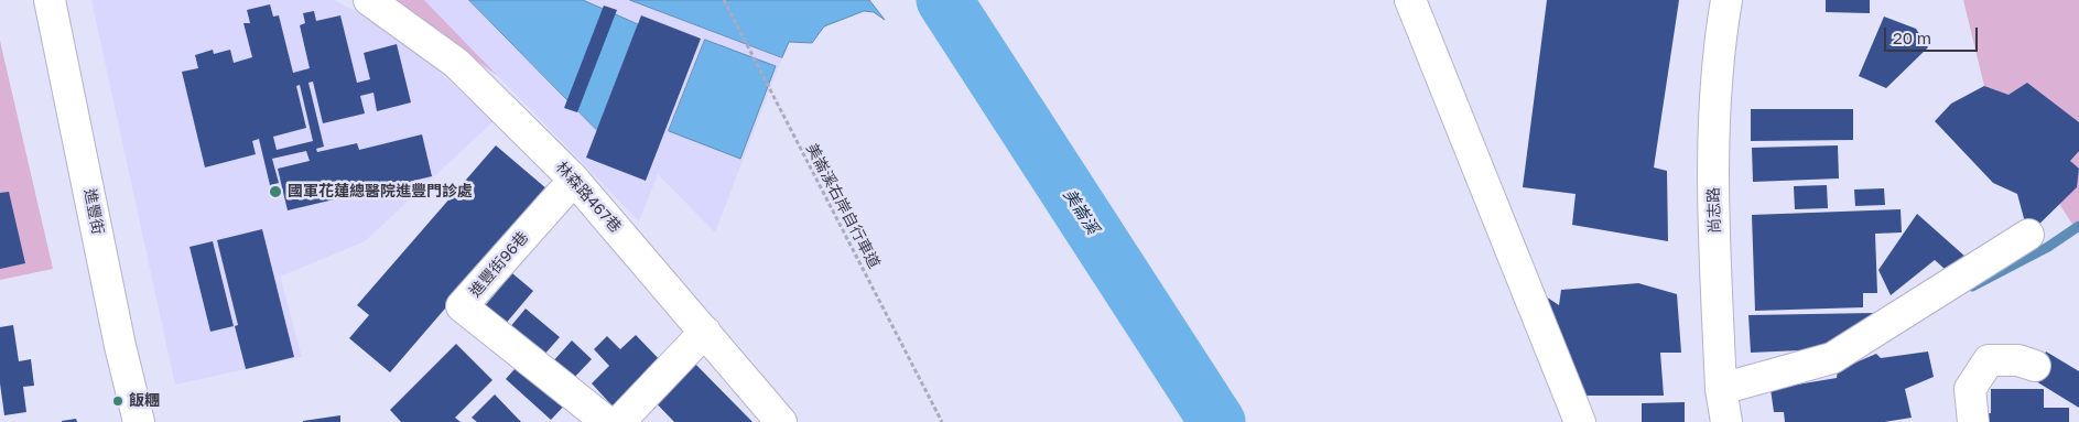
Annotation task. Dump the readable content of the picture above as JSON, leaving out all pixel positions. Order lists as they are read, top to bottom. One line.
{"streets":{"street":["林森路467巷","尚志路","進豐街","進豐街96巷"],"path":["美崙溪右岸自行車道"]},"crossings":[["林森路467巷","進豐街96巷"]],"water":["美崙溪"],"places":["國軍花蓮總醫院進豐門診處","飯糰"],"scale_bar":"20 m"}
